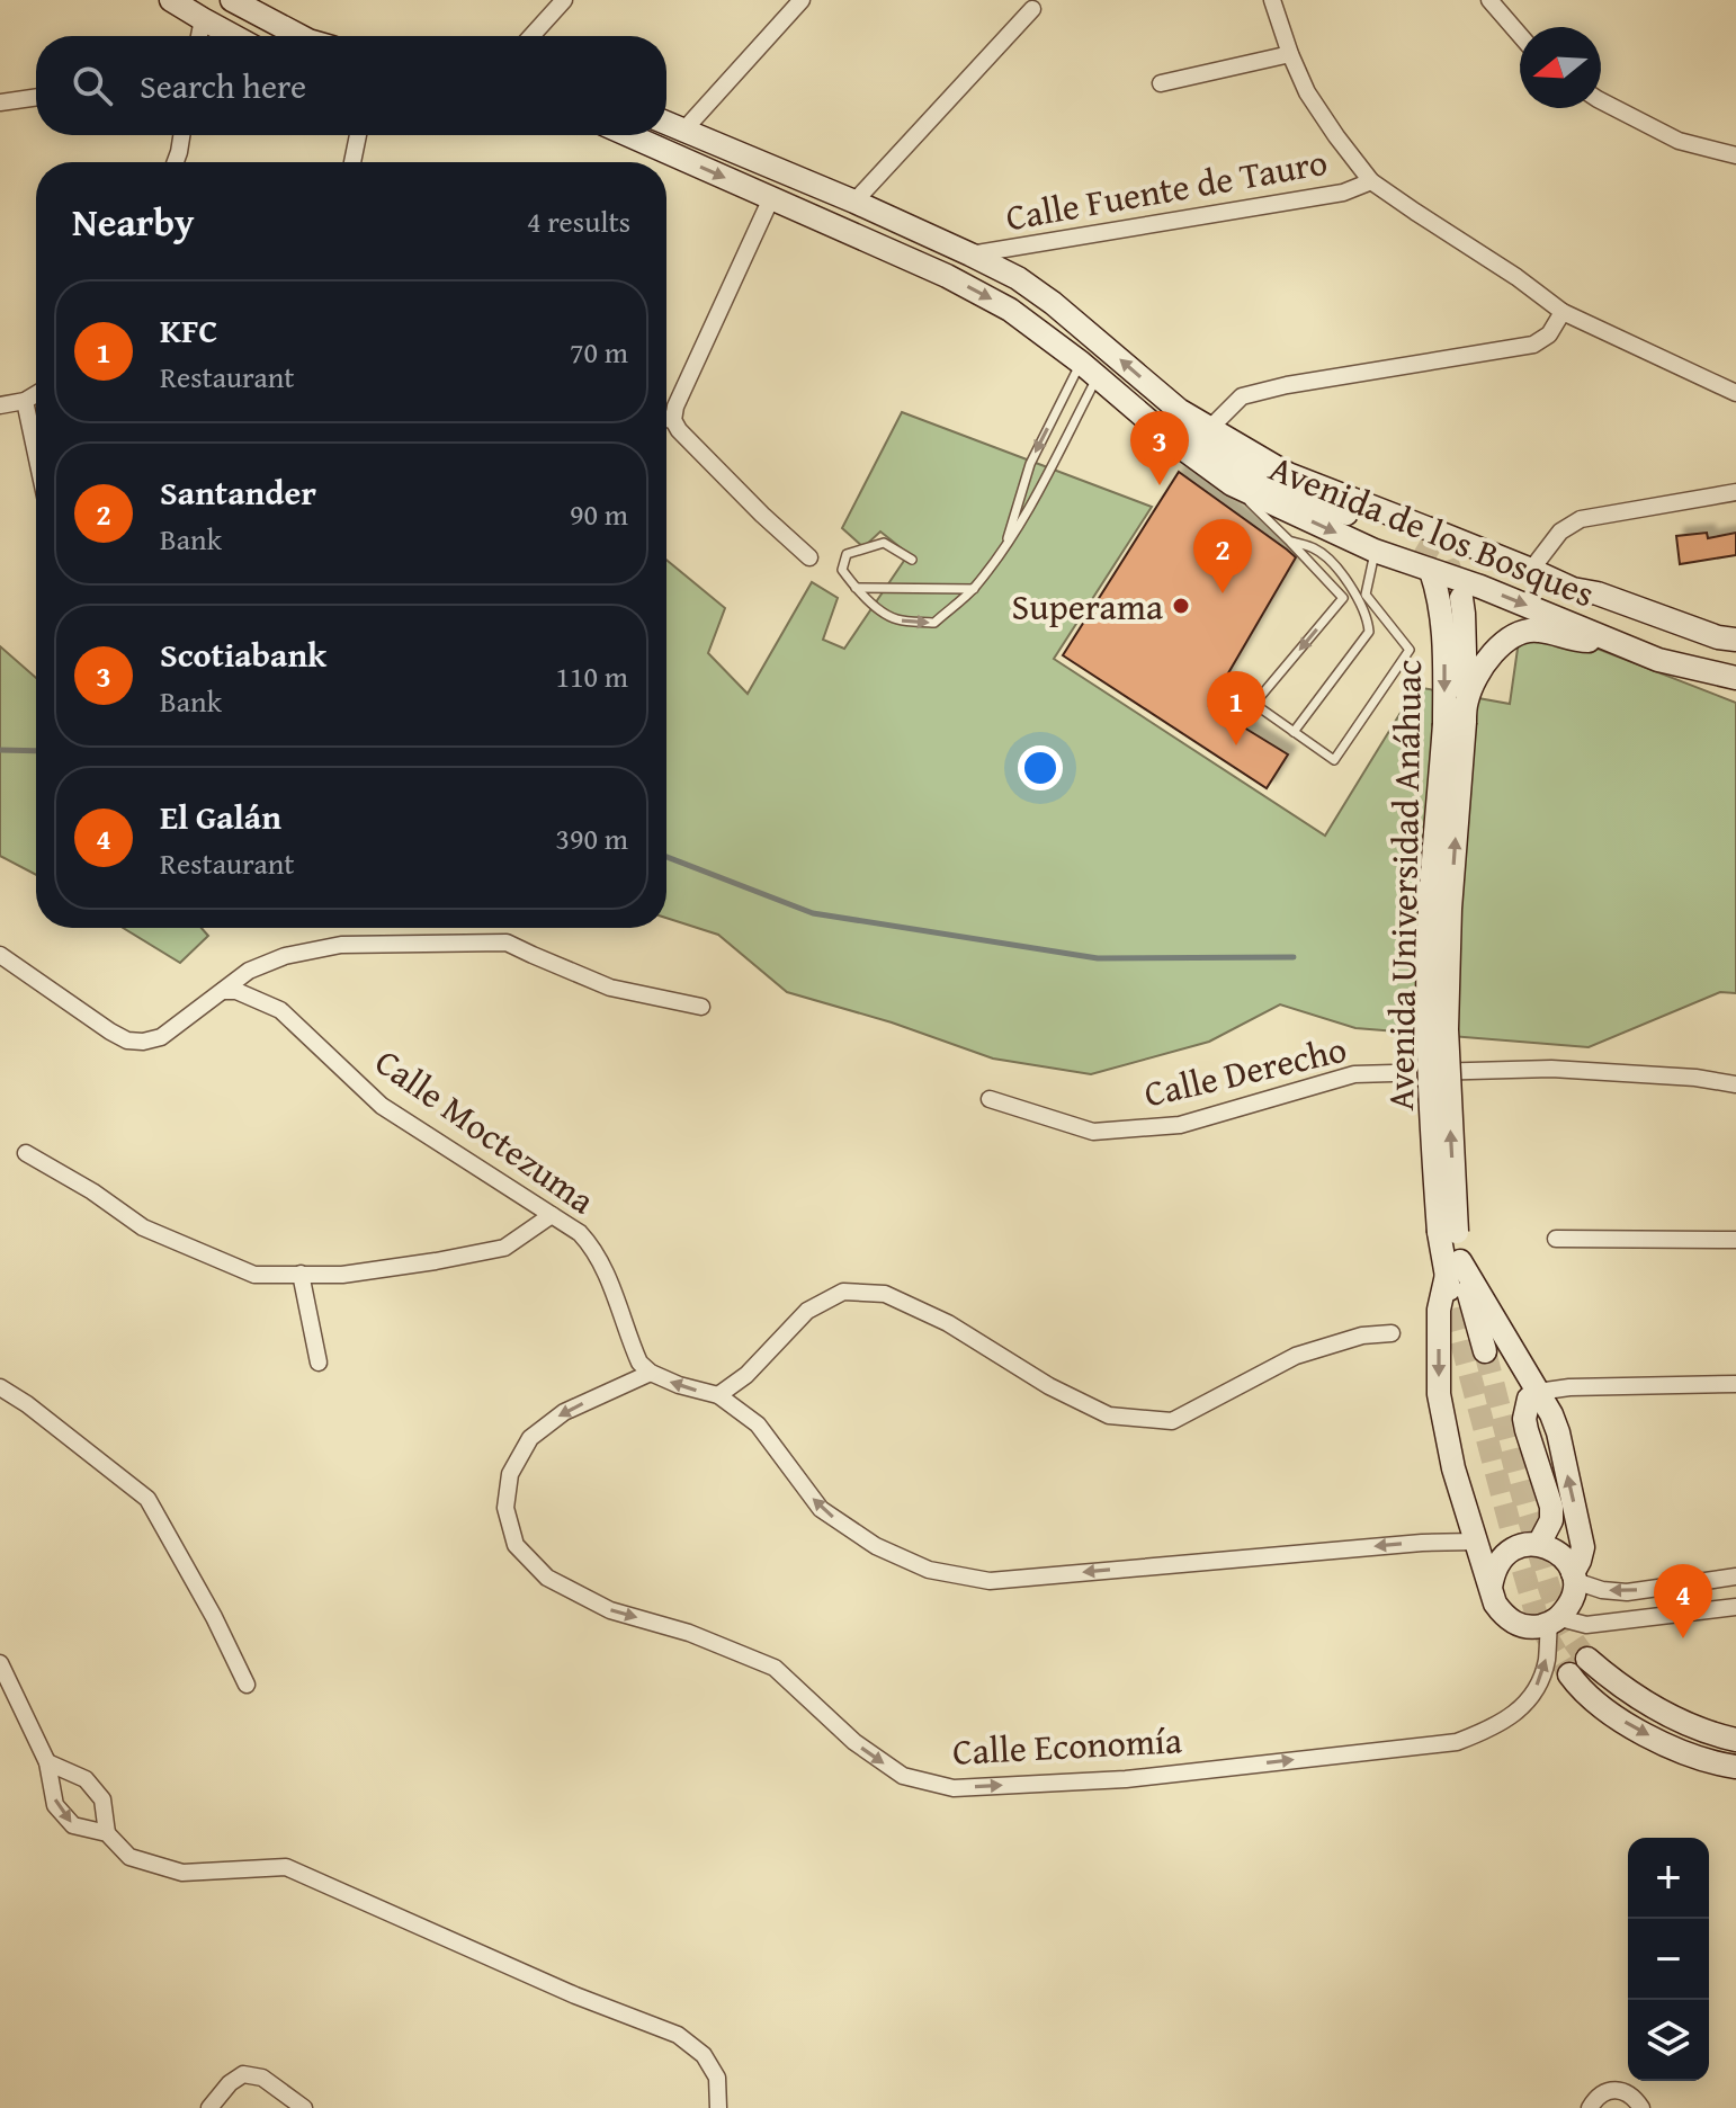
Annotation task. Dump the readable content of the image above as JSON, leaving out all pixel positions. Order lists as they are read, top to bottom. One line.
{"streets":{"main road":["Avenida de los Bosques","Avenida Universidad Anáhuac"],"street":["Calle Fuente de Tauro","Calle Derecho","Calle Moctezuma","Calle Economía"]},"crossings":[["Calle Fuente de Tauro","Avenida de los Bosques"],["Avenida de los Bosques","Avenida Universidad Anáhuac"],["Calle Moctezuma","Calle Economía"]],"places":["Superama"],"north":"left","page":{"search":"Search here","heading":["Nearby","4 results"],"list":[{"mark":"1","name":"KFC","note":"Restaurant","value":"70 m"},{"mark":"2","name":"Santander","note":"Bank","value":"90 m"},{"mark":"3","name":"Scotiabank","note":"Bank","value":"110 m"},{"mark":"4","name":"El Galán","note":"Restaurant","value":"390 m"}],"pins":["3","2","1","4"],"map_buttons":["+","−"]}}
